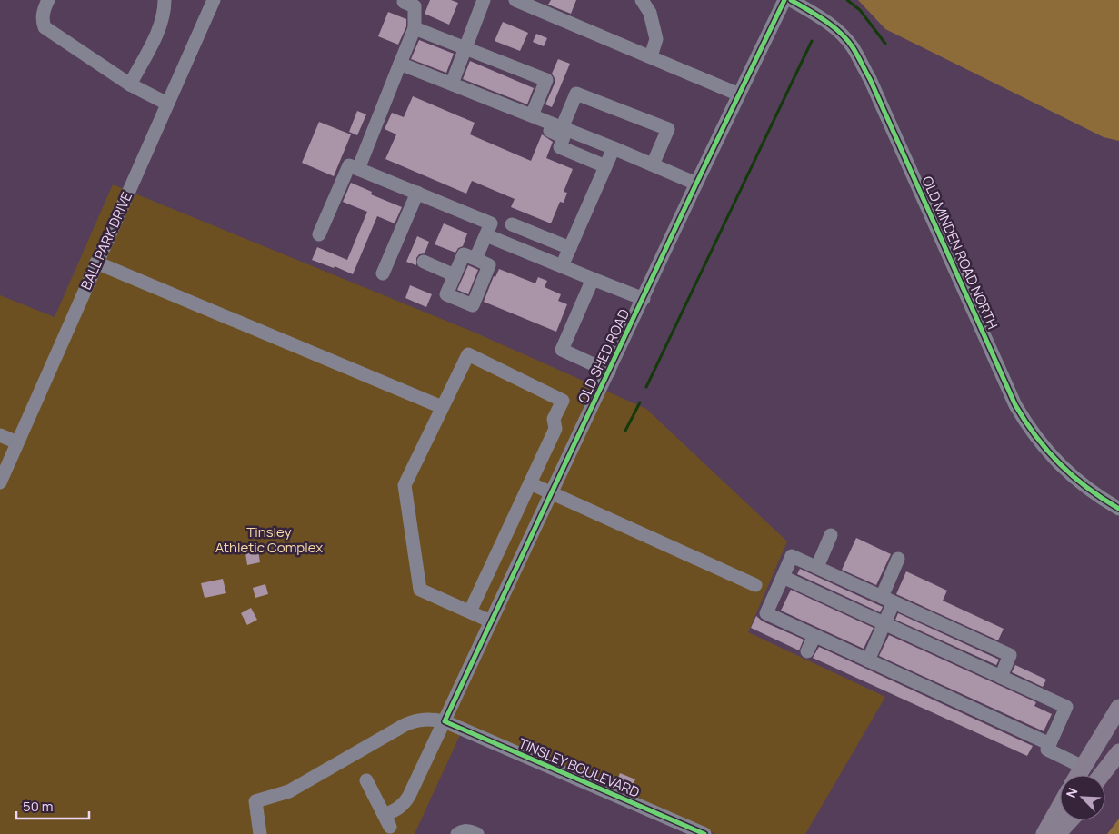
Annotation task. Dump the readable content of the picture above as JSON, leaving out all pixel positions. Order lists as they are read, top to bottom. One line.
{"streets":{"street":["BALL PARK DRIVE","OLD MINDEN ROAD NORTH","OLD SHED ROAD","TINSLEY BOULEVARD"]},"crossings":[["OLD SHED ROAD","TINSLEY BOULEVARD"]],"parks":["Tinsley Athletic Complex"],"scale_bar":"50 m","north":"top left"}
